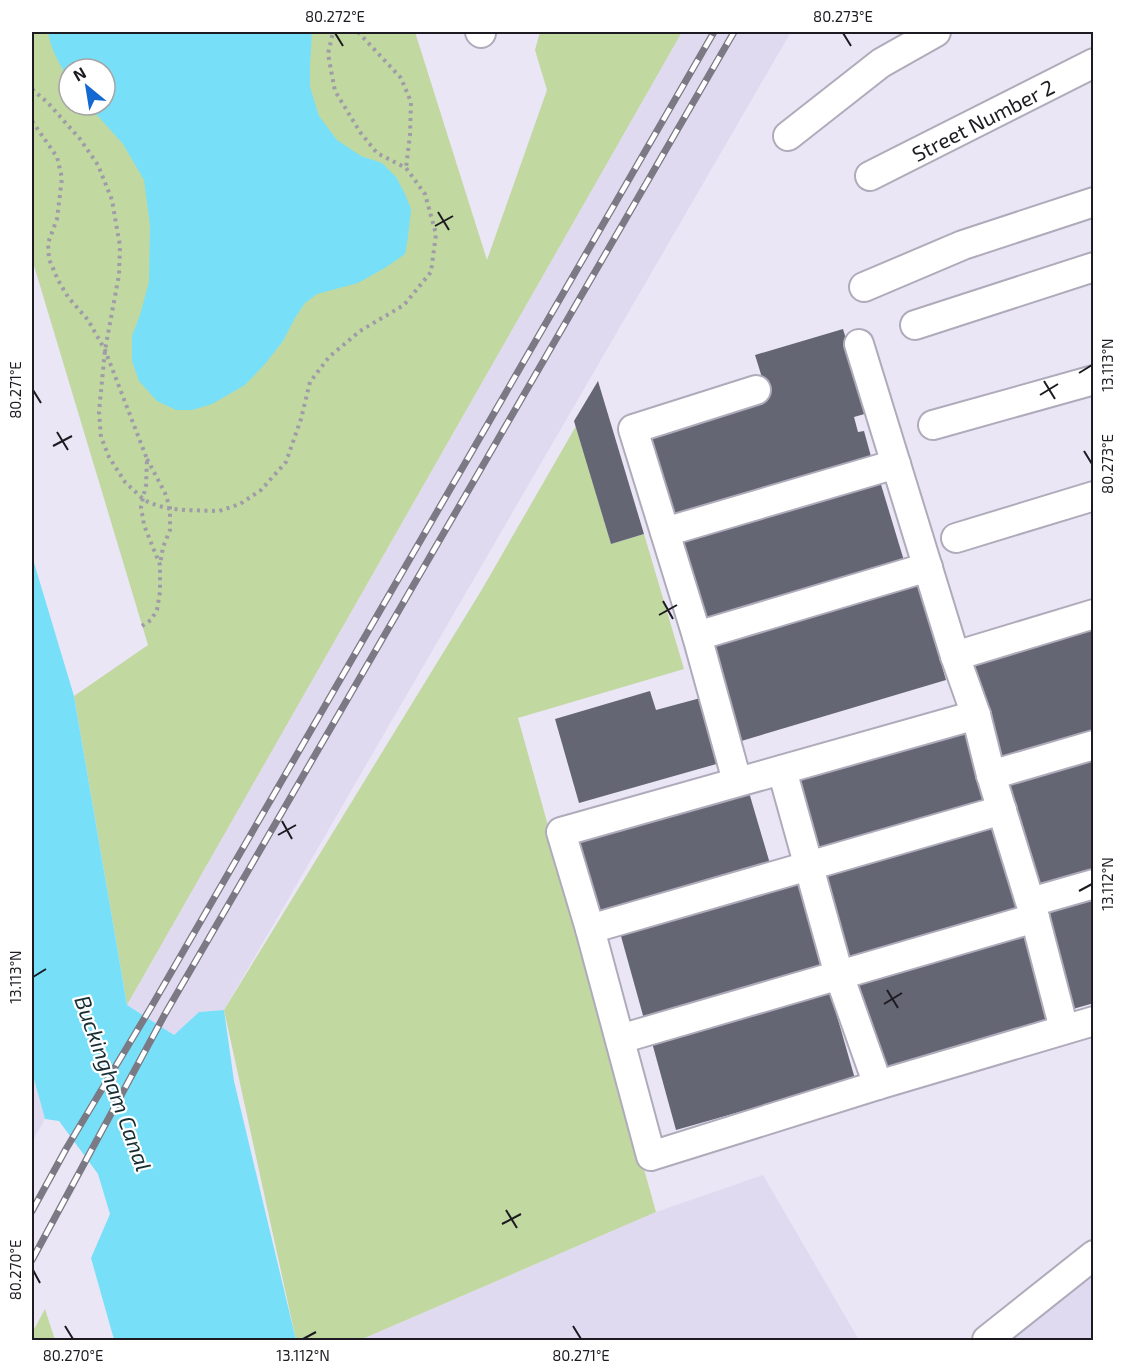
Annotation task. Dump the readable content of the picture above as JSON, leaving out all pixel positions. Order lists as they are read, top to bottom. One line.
{"streets":{"street":["Street Number 2"]},"water":["Buckingham Canal"],"north":"top left","coordinates":["80.272°E","80.273°E","13.113°N","80.271°E","13.112°N","80.270°E"]}
